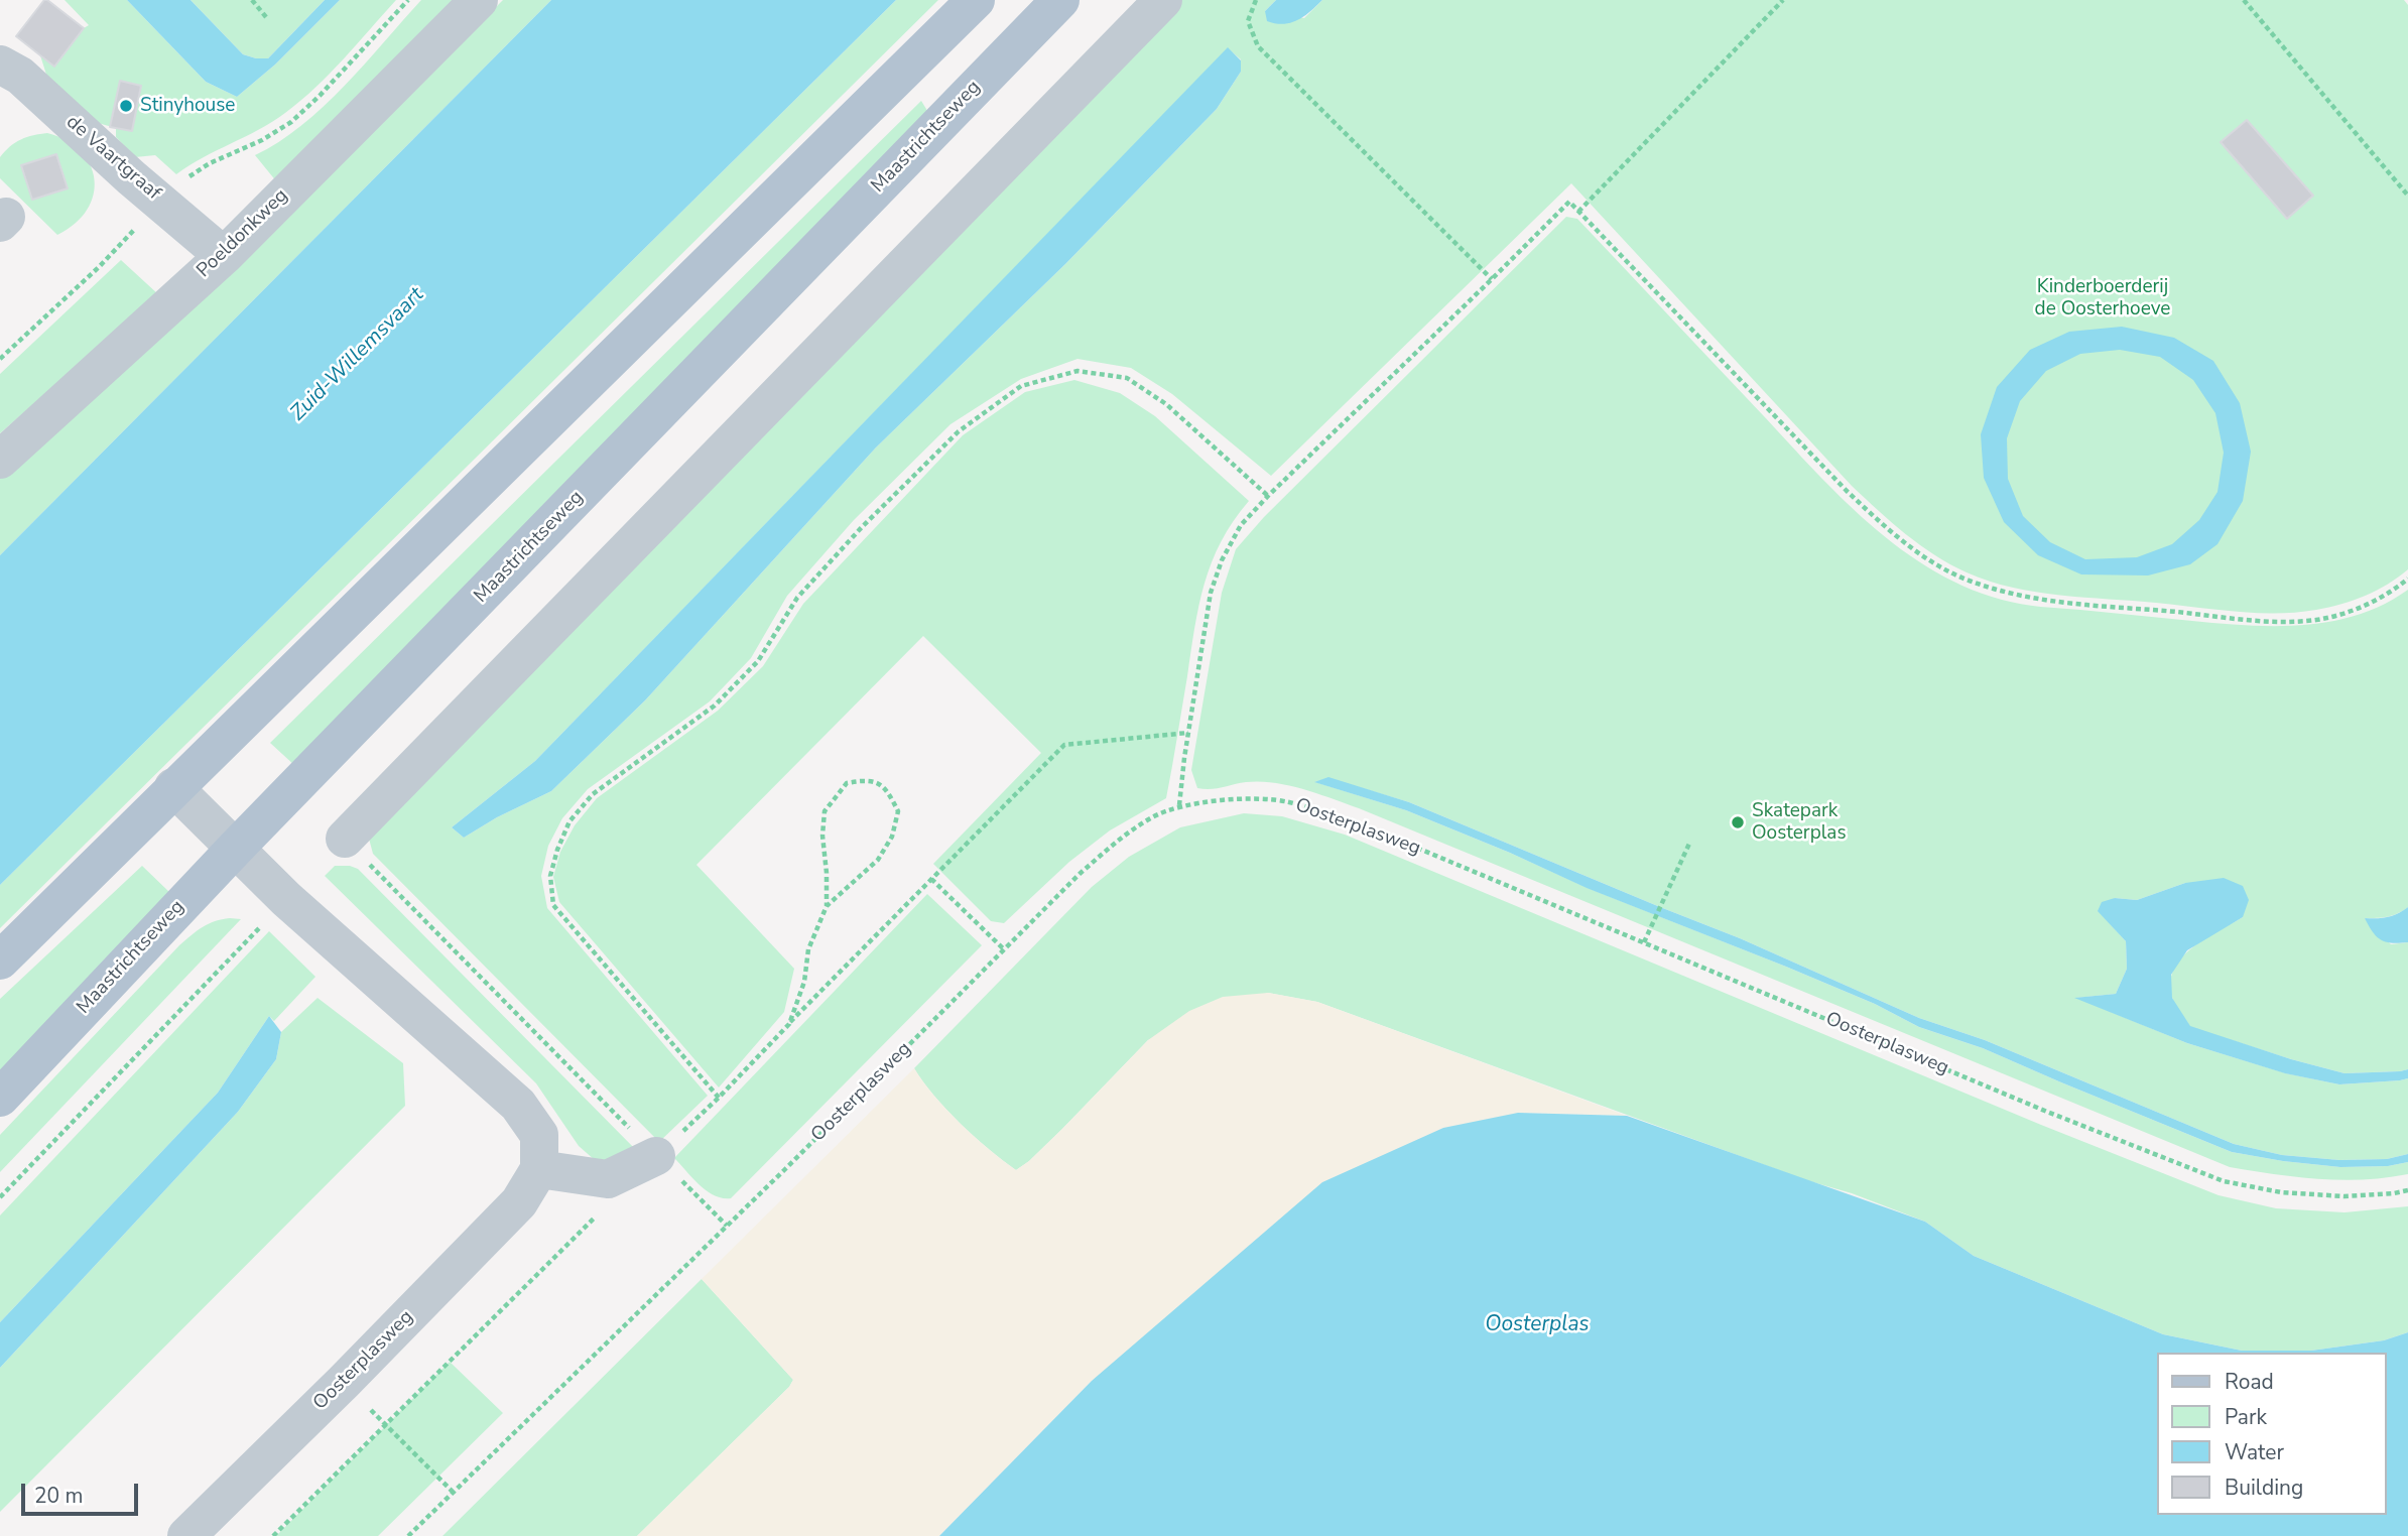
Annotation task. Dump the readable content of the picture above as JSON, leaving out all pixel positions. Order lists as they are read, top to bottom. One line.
{"streets":{"main road":["Maastrichtseweg"],"street":["de Vaartgraaf","Poeldonkweg","Oosterplasweg"]},"crossings":[["de Vaartgraaf","Poeldonkweg"]],"water":["Zuid-Willemsvaart","Oosterplas"],"parks":["Kinderboerderij de Oosterhoeve"],"places":["Stinyhouse","Skatepark Oosterplas"],"legend":["Road","Park","Water","Building"],"scale_bar":"20 m"}
